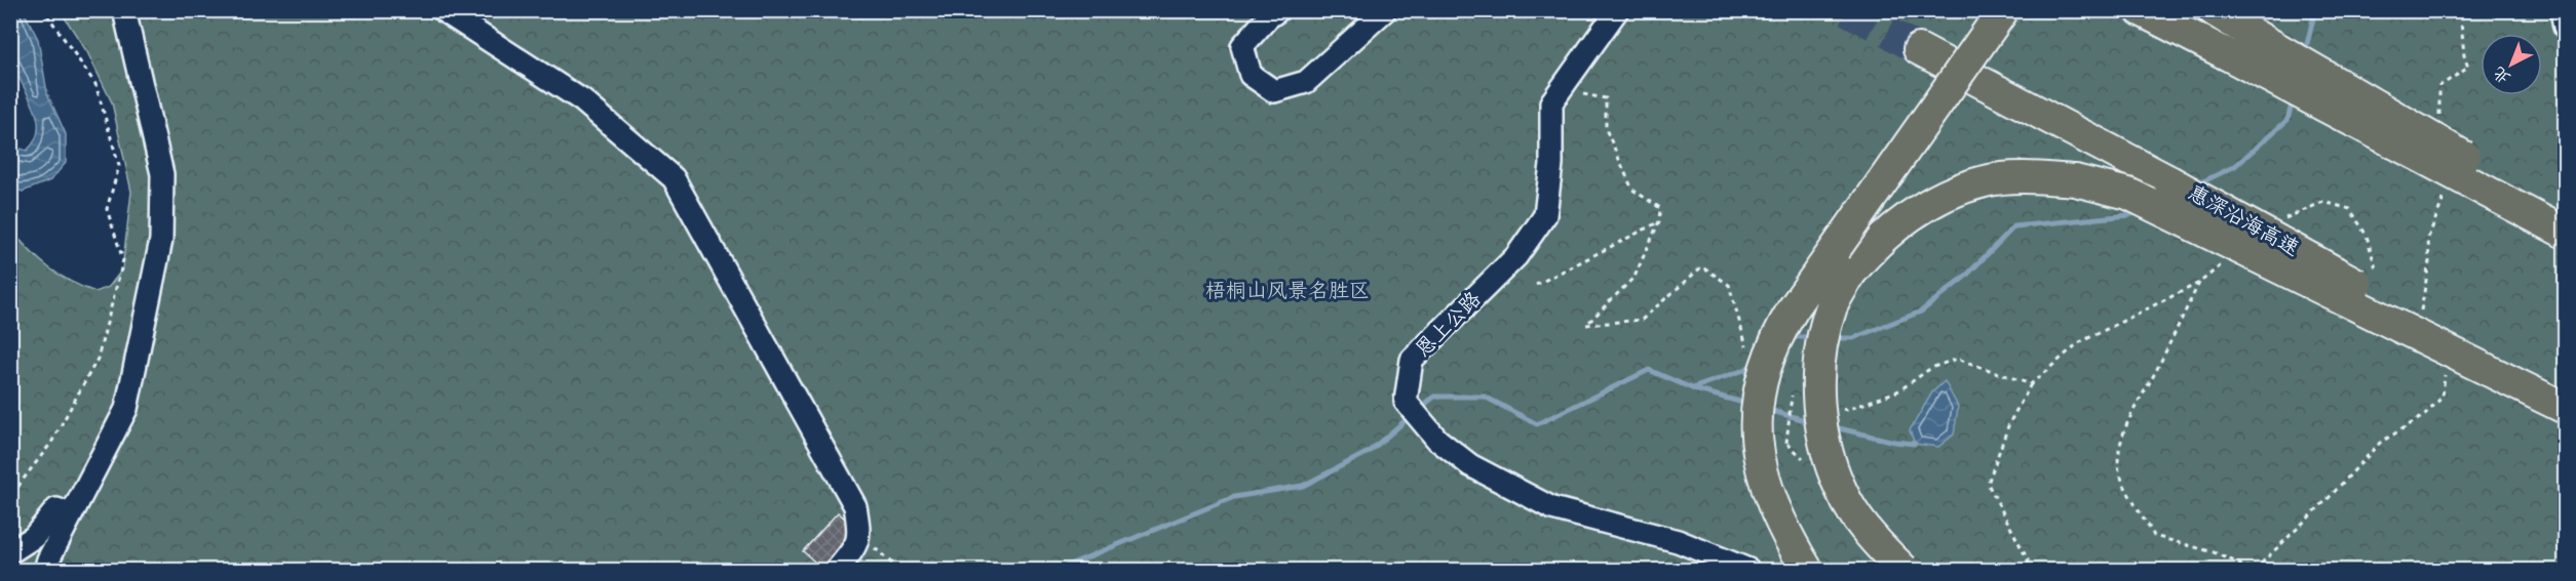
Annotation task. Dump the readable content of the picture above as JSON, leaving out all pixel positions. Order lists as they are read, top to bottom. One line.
{"streets":{"highway":["惠深沿海高速"],"street":["恩上公路"]},"parks":["梧桐山风景名胜区"],"north":"bottom left"}
